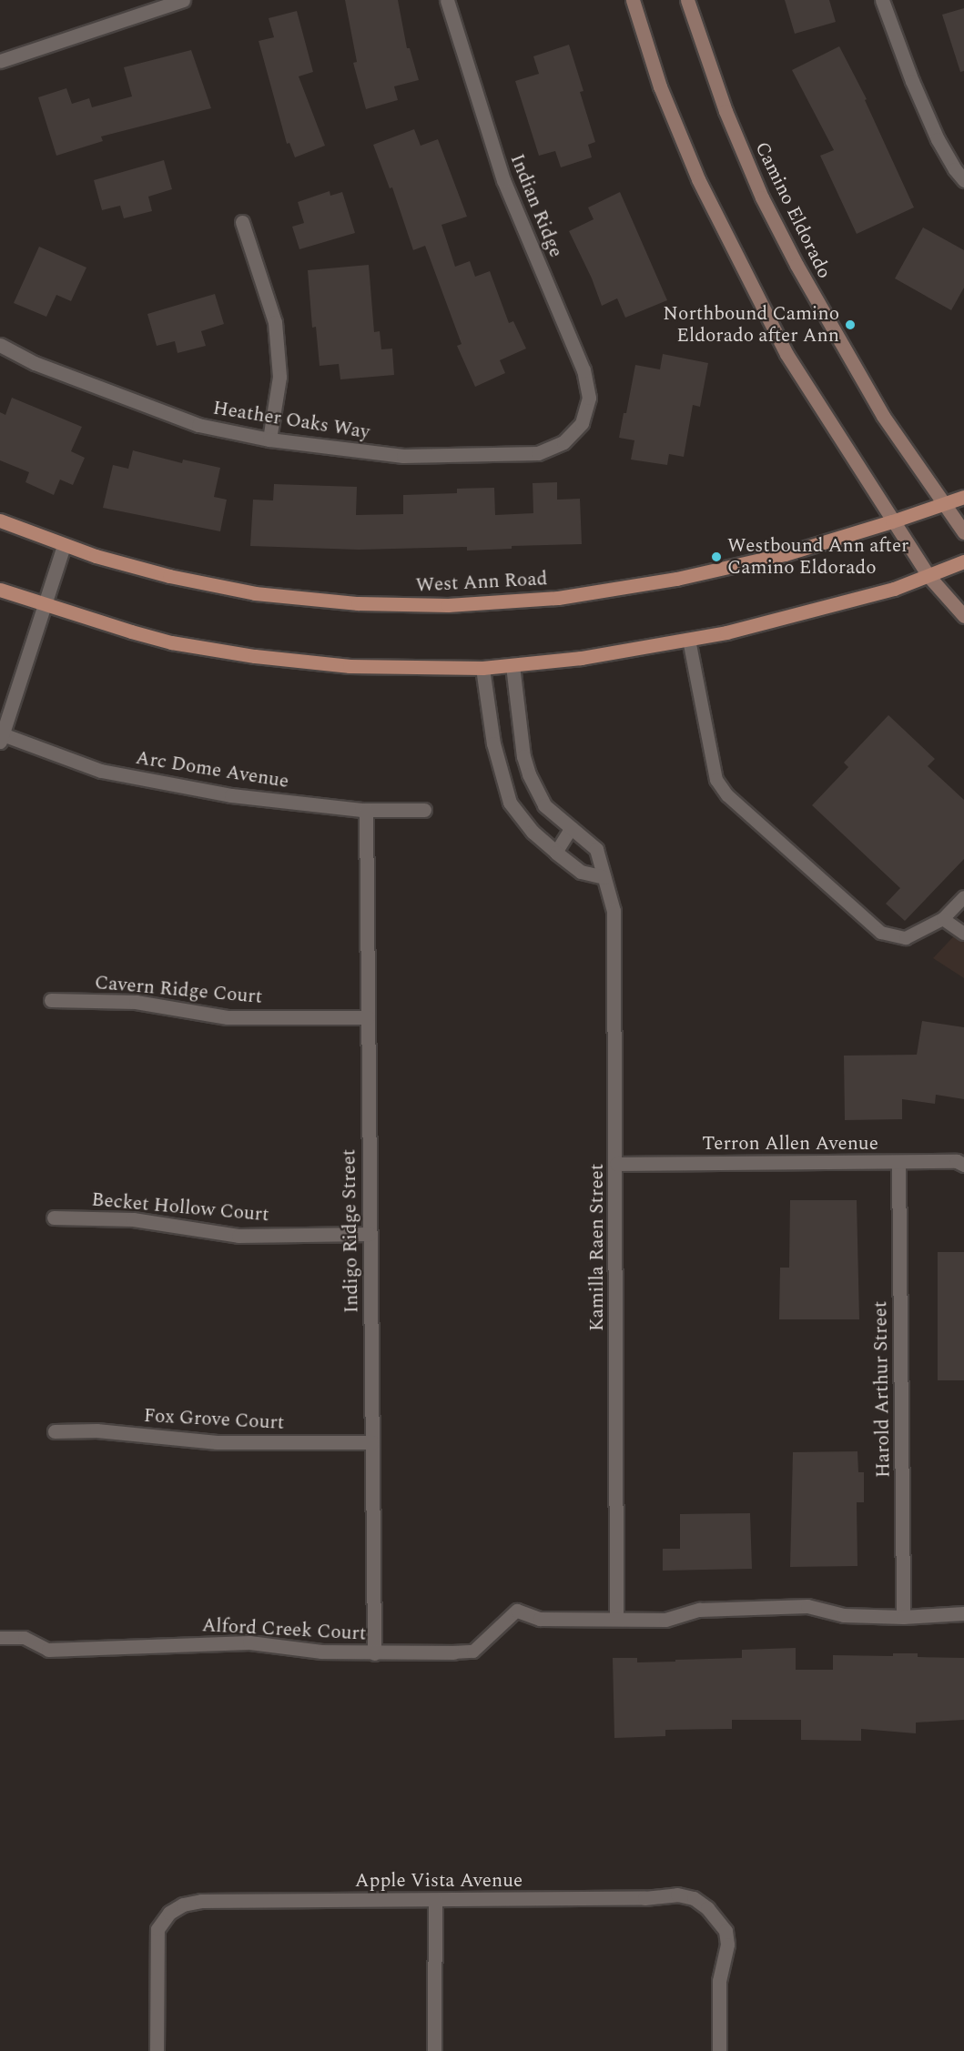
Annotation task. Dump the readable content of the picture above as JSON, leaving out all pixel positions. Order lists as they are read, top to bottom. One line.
{"streets":{"main road":["Camino Eldorado","West Ann Road"],"street":["Indian Ridge","Heather Oaks Way","Arc Dome Avenue","Cavern Ridge Court","Terron Allen Avenue","Becket Hollow Court","Indigo Ridge Street","Kamilla Raen Street","Harold Arthur Street","Fox Grove Court","Alford Creek Court","Apple Vista Avenue"]},"crossings":[["Indian Ridge","Heather Oaks Way"],["Camino Eldorado","West Ann Road"],["Arc Dome Avenue","Indigo Ridge Street"],["Cavern Ridge Court","Indigo Ridge Street"],["Terron Allen Avenue","Kamilla Raen Street"],["Terron Allen Avenue","Harold Arthur Street"],["Becket Hollow Court","Indigo Ridge Street"],["Indigo Ridge Street","Fox Grove Court"],["Indigo Ridge Street","Alford Creek Court"]],"places":["Northbound Camino Eldorado after Ann","Westbound Ann after Camino Eldorado"]}
